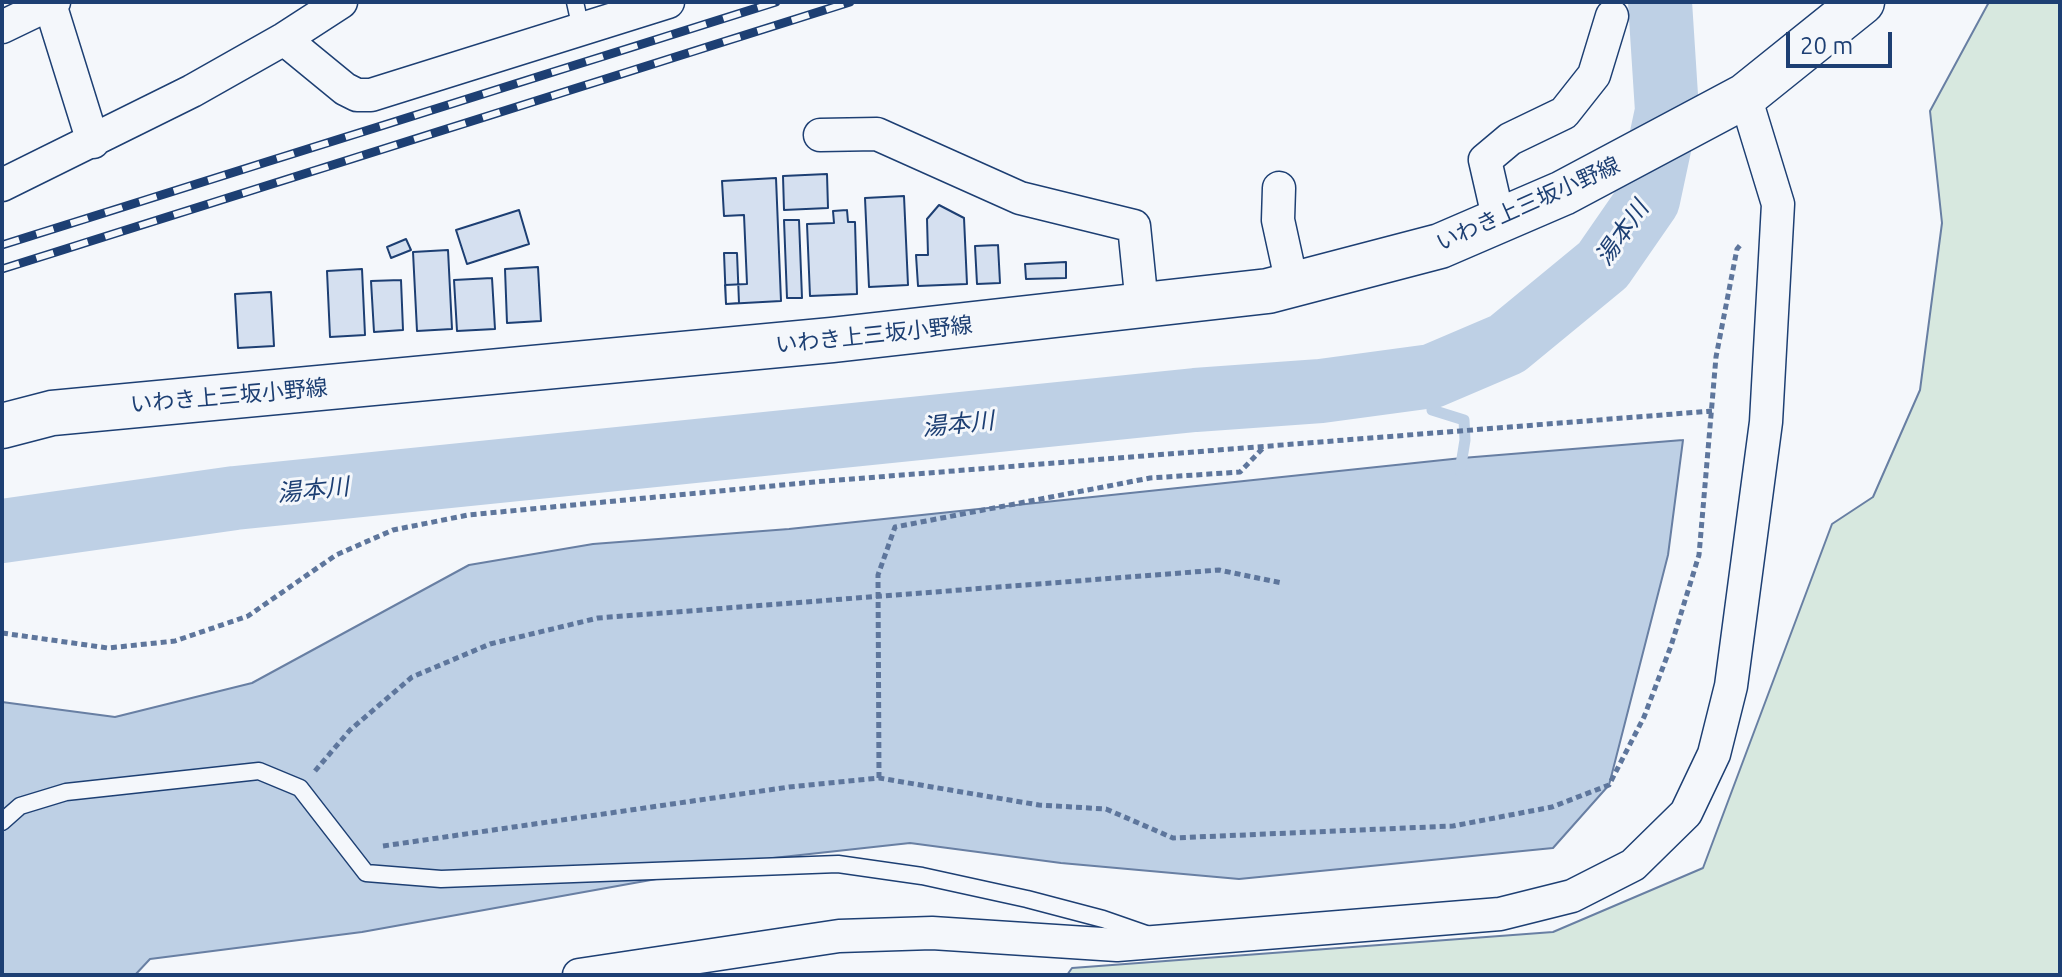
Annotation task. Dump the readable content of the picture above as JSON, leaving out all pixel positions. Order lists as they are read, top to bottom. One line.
{"streets":{"main road":["いわき上三坂小野線"]},"water":["湯本川"],"scale_bar":"20 m"}
